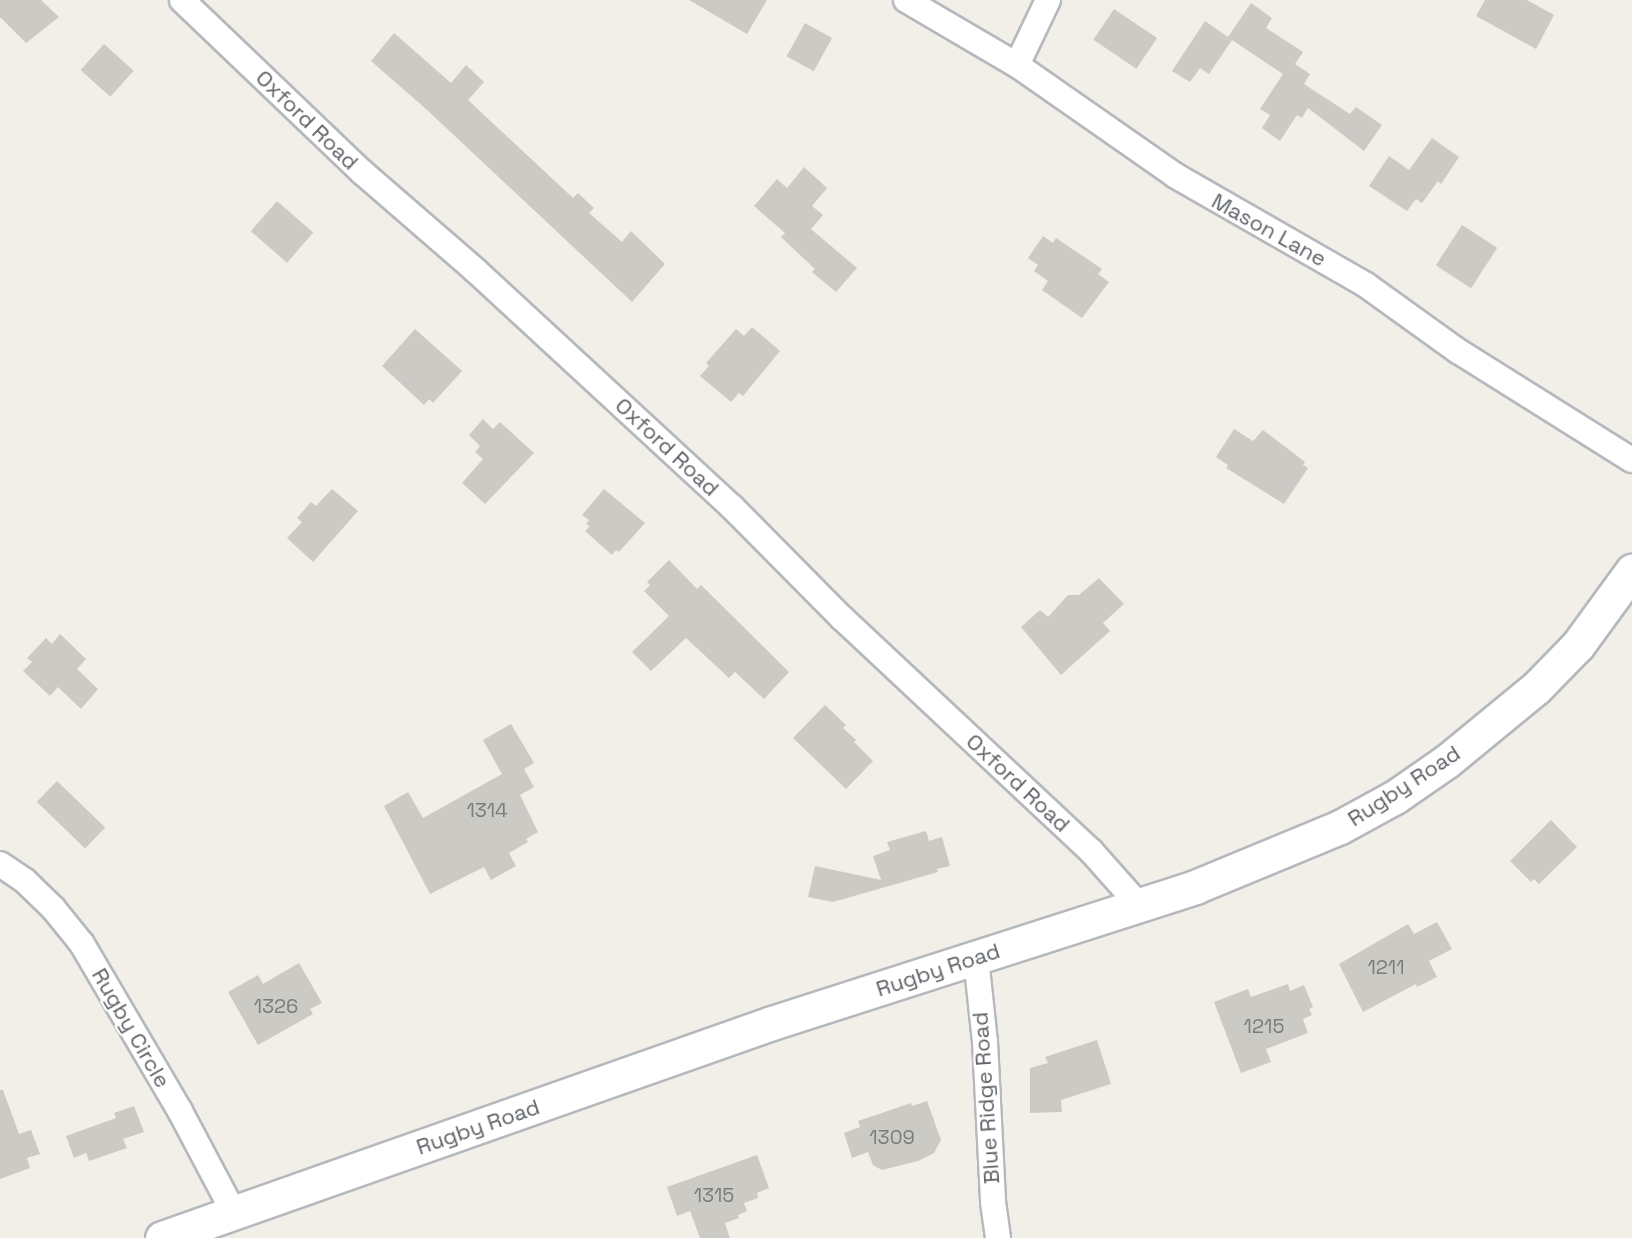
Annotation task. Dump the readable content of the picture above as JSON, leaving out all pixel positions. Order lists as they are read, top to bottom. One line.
{"streets":{"street":["Oxford Road","Mason Lane","Rugby Road","Rugby Circle","Blue Ridge Road"]},"crossings":[["Oxford Road","Rugby Road"],["Rugby Road","Rugby Circle"],["Rugby Road","Blue Ridge Road"]],"house_numbers":["1314","1211","1326","1215","1309","1315"]}
